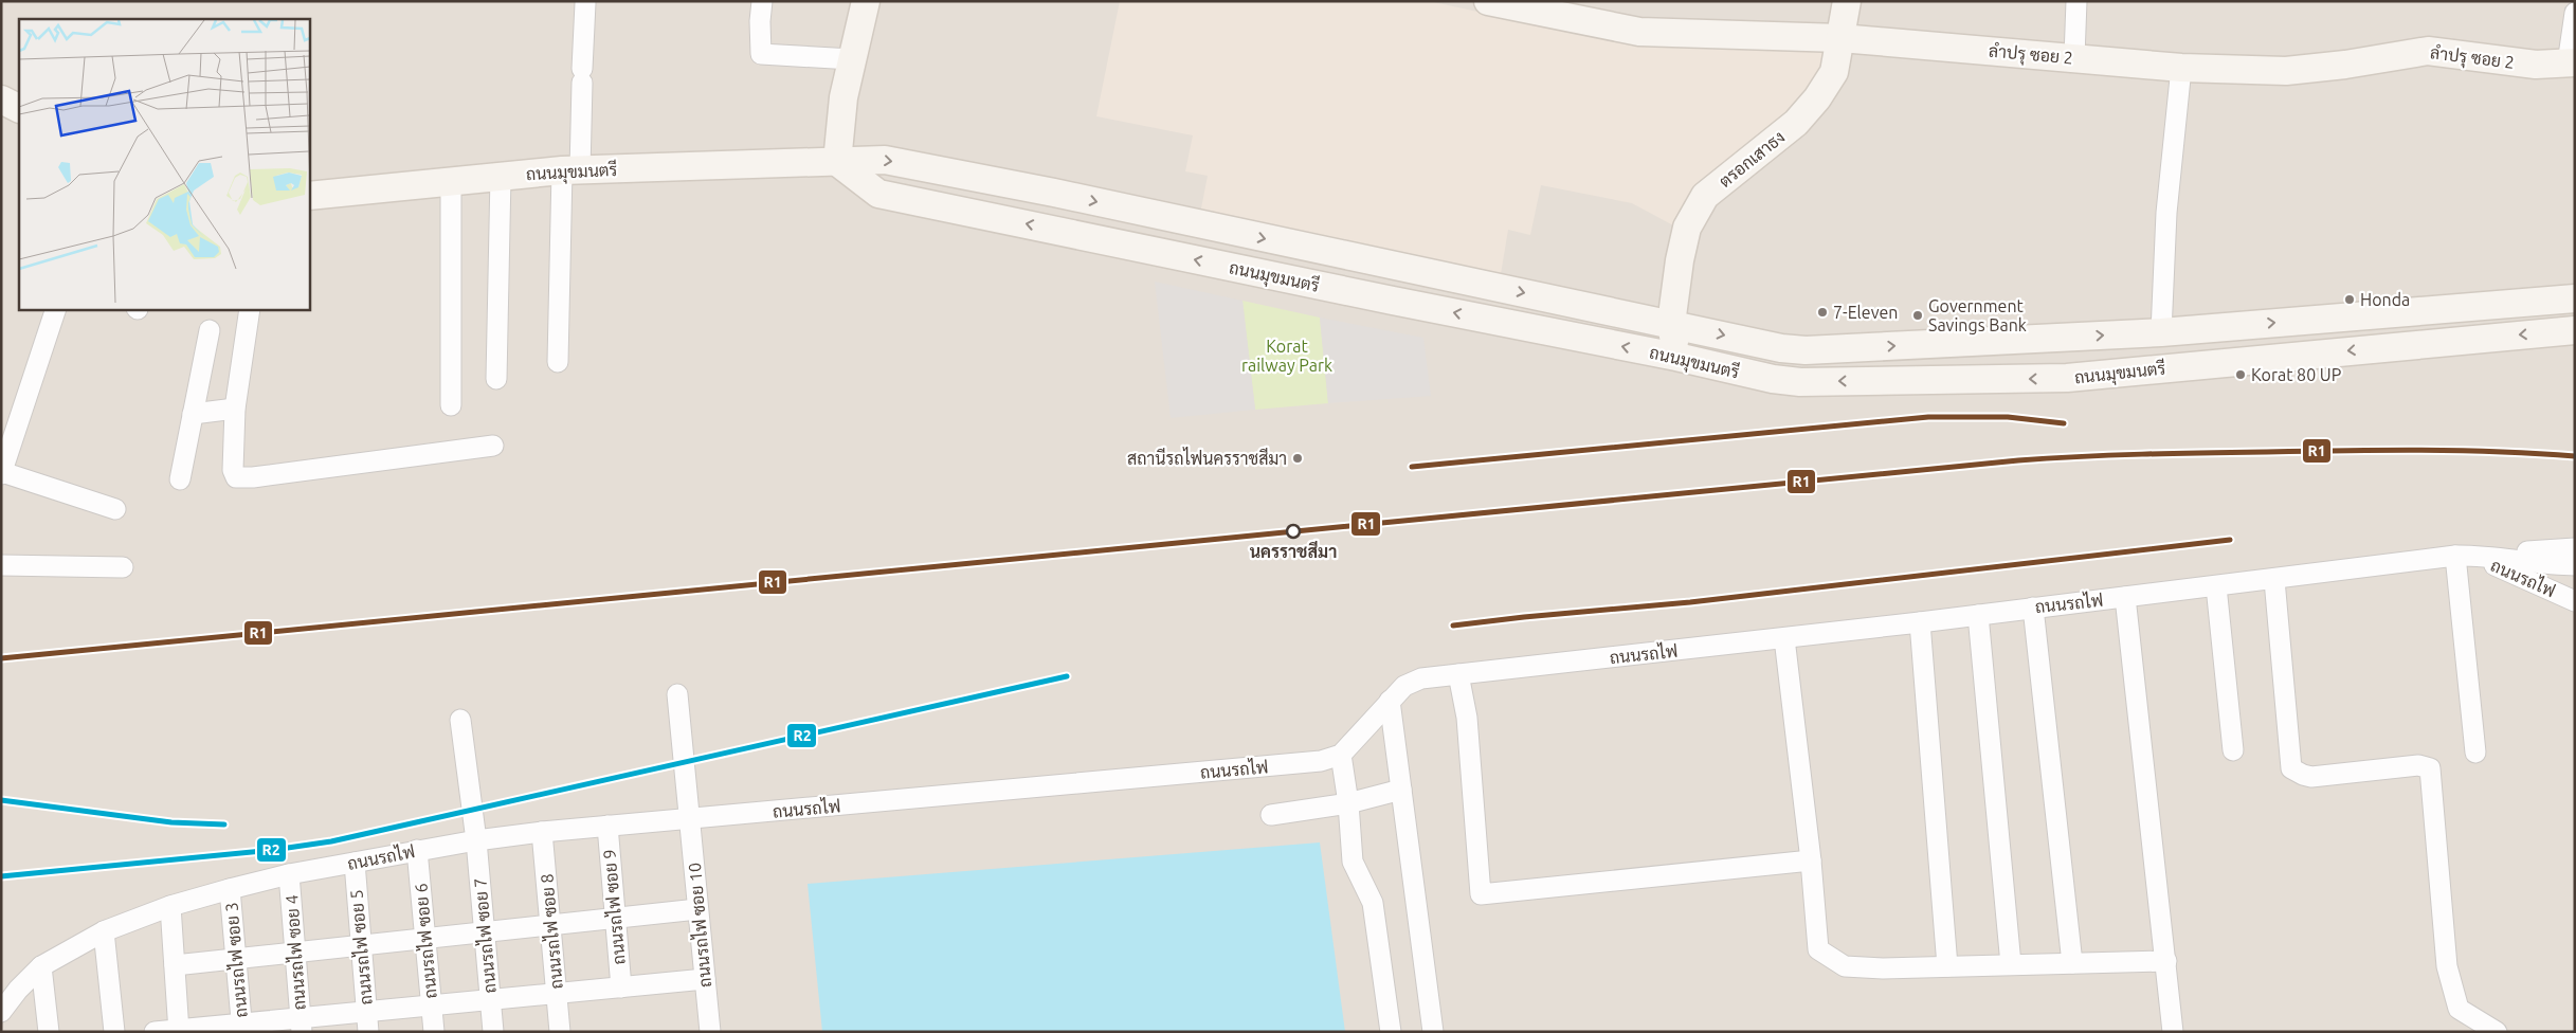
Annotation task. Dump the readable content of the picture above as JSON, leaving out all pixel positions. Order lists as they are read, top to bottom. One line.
{"streets":{"main road":["ลำปรุ ซอย 2","ตรอกเสาธง","ถนนมุขมนตรี"],"street":["ถนนรถไฟ","ถนนรถไฟ ซอย 9","ถนนรถไฟ ซอย 10","ถนนรถไฟ ซอย 8","ถนนรถไฟ ซอย 7","ถนนรถไฟ ซอย 6","ถนนรถไฟ ซอย 5","ถนนรถไฟ ซอย 4","ถนนรถไฟ ซอย 3"]},"crossings":[["ลำปรุ ซอย 2","ตรอกเสาธง"],["ตรอกเสาธง","ถนนมุขมนตรี"],["ถนนรถไฟ","ถนนรถไฟ ซอย 9"],["ถนนรถไฟ","ถนนรถไฟ ซอย 10"],["ถนนรถไฟ","ถนนรถไฟ ซอย 8"],["ถนนรถไฟ","ถนนรถไฟ ซอย 7"],["ถนนรถไฟ","ถนนรถไฟ ซอย 6"],["ถนนรถไฟ","ถนนรถไฟ ซอย 5"],["ถนนรถไฟ","ถนนรถไฟ ซอย 4"],["ถนนรถไฟ","ถนนรถไฟ ซอย 3"]],"parks":["Korat railway Park"],"places":["Honda","7-Eleven","Government Savings Bank","Korat 80 UP","สถานีรถไฟนครราชสีมา","นครราชสีมา"],"lines":["transit line R1","transit line R2"]}
